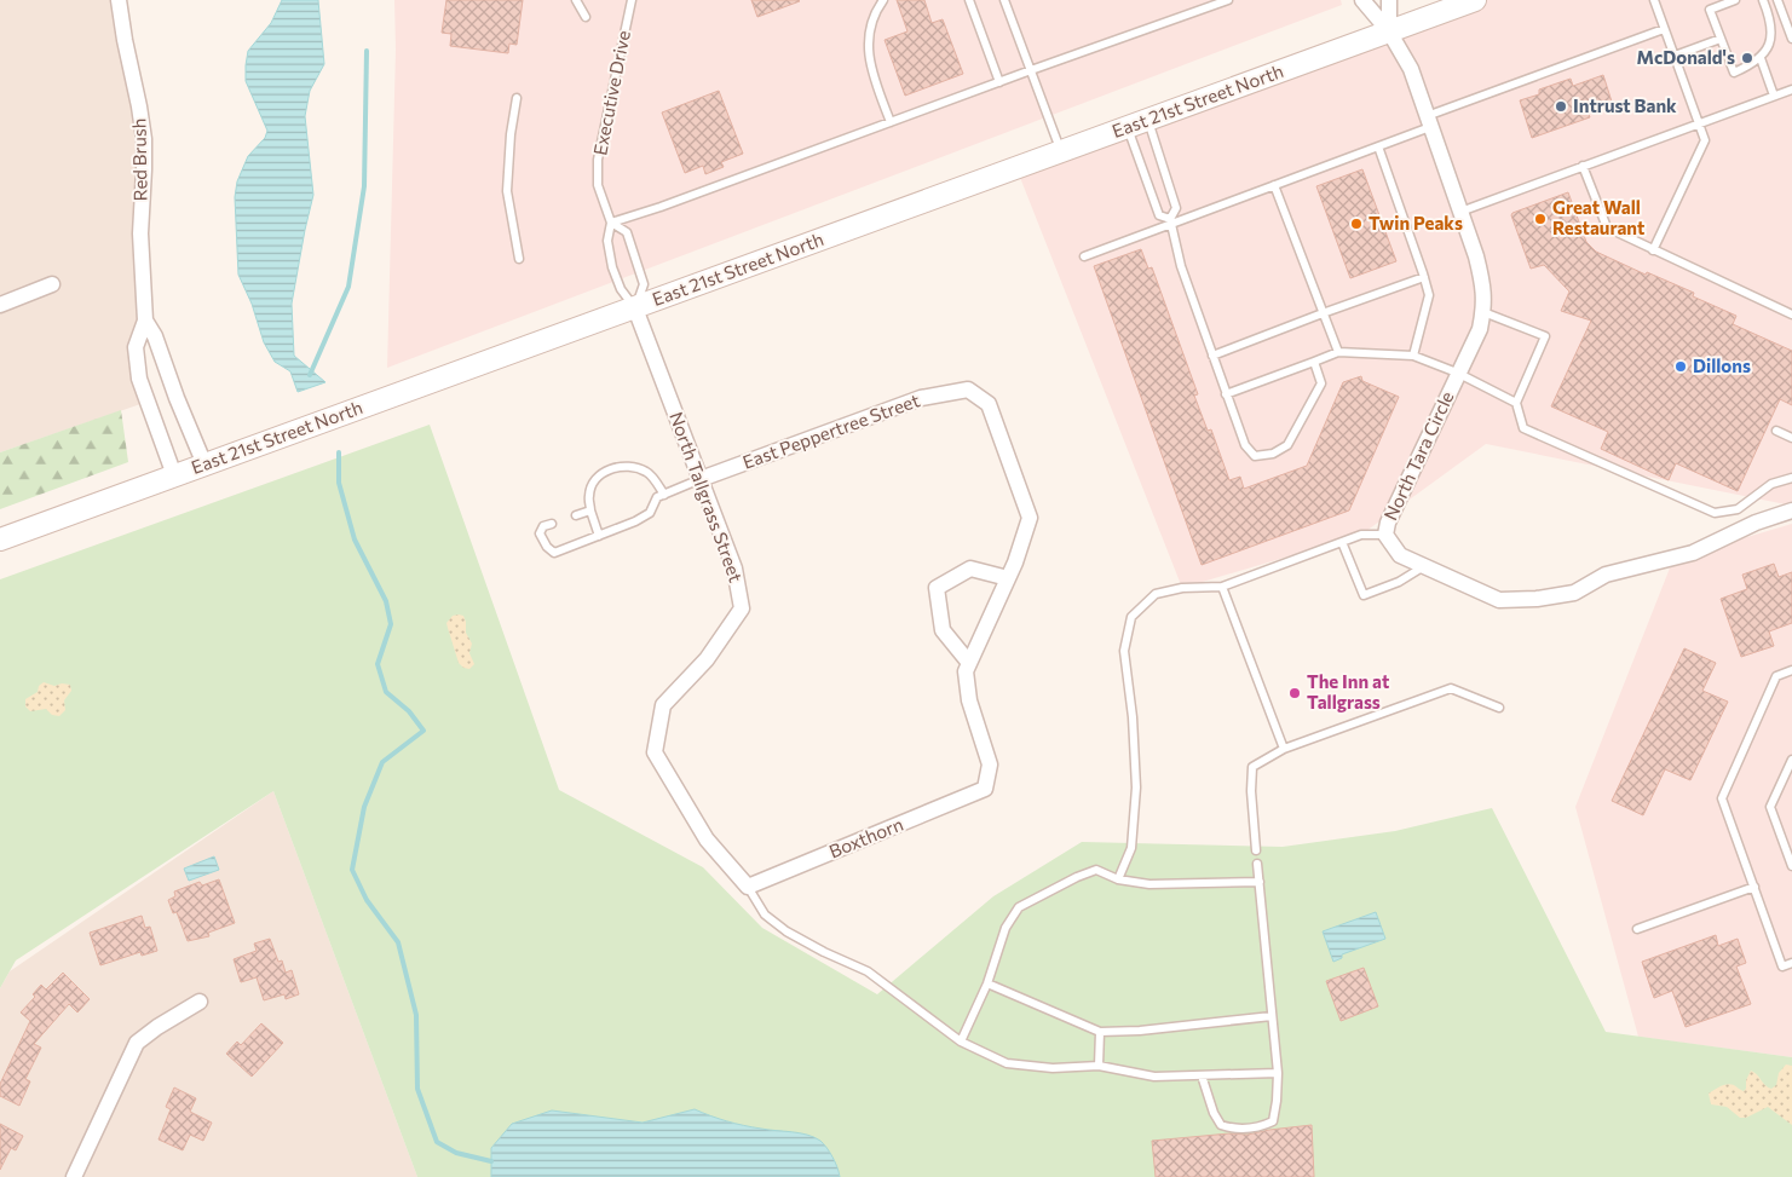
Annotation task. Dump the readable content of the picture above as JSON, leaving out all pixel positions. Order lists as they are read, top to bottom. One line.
{"streets":{"main road":["East 21st Street North"],"street":["Red Brush","East Peppertree Street","North Tara Circle","North Tallgrass Street","Boxthorn"],"lane":["Executive Drive"]},"crossings":[["Executive Drive","East 21st Street North"],["Executive Drive","North Tallgrass Street"],["East 21st Street North","Red Brush"],["East 21st Street North","North Tara Circle"],["East 21st Street North","North Tallgrass Street"],["East Peppertree Street","North Tallgrass Street"],["North Tallgrass Street","Boxthorn"]],"places":["McDonald's","Intrust Bank","Great Wall Restaurant","Twin Peaks","Dillons","The Inn at Tallgrass"]}
